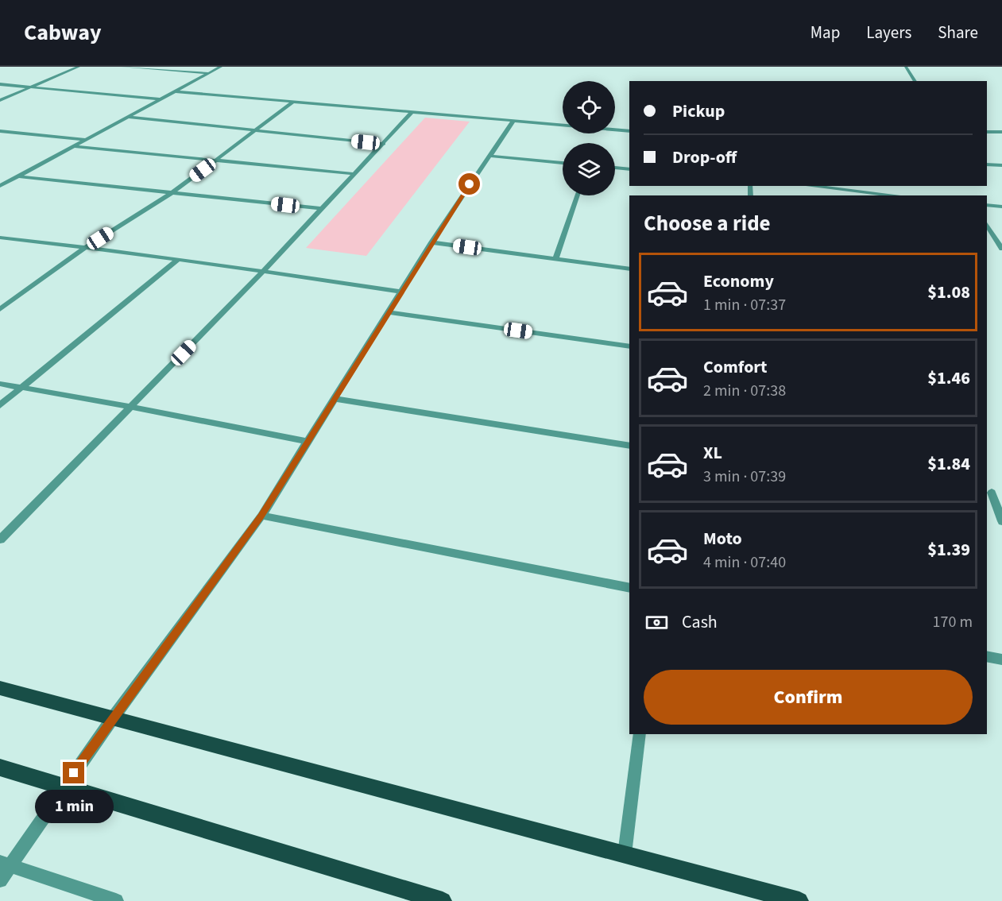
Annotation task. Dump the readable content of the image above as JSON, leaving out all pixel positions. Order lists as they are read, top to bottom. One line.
{"page":{"header":"Cabway","nav":["Map","Layers","Share"],"banner":["Pickup","Drop-off"],"heading":"Choose a ride","list":[{"name":"Economy","note":"1 min · 07:37","value":"$1.08"},{"name":"Comfort","note":"2 min · 07:38","value":"$1.46"},{"name":"XL","note":"3 min · 07:39","value":"$1.84"},{"name":"Moto","note":"4 min · 07:40","value":"$1.39"}],"pay":["Cash","170 m"],"buttons":"Confirm","bubble":"1 min"}}
